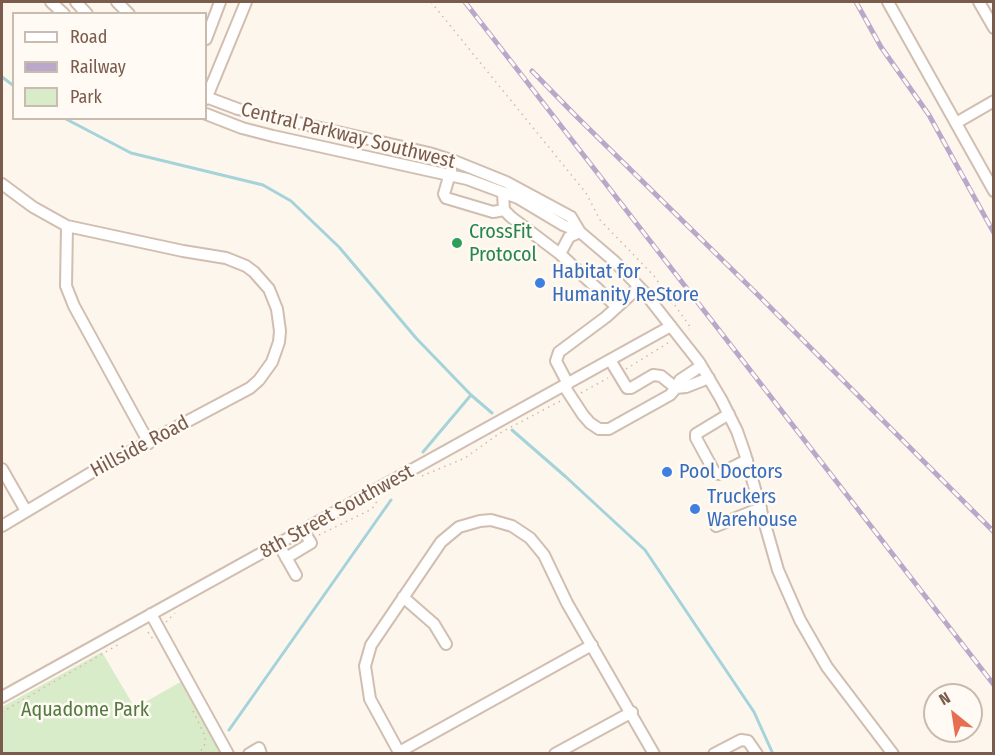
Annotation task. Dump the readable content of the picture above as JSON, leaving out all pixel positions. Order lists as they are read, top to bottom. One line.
{"streets":{"street":["Central Parkway Southwest","Hillside Road","8th Street Southwest"]},"crossings":[["Central Parkway Southwest","8th Street Southwest"]],"parks":["Aquadome Park"],"places":["CrossFit Protocol","Habitat for Humanity ReStore","Pool Doctors","Truckers Warehouse"],"legend":["Road","Railway","Park"],"north":"top left"}
